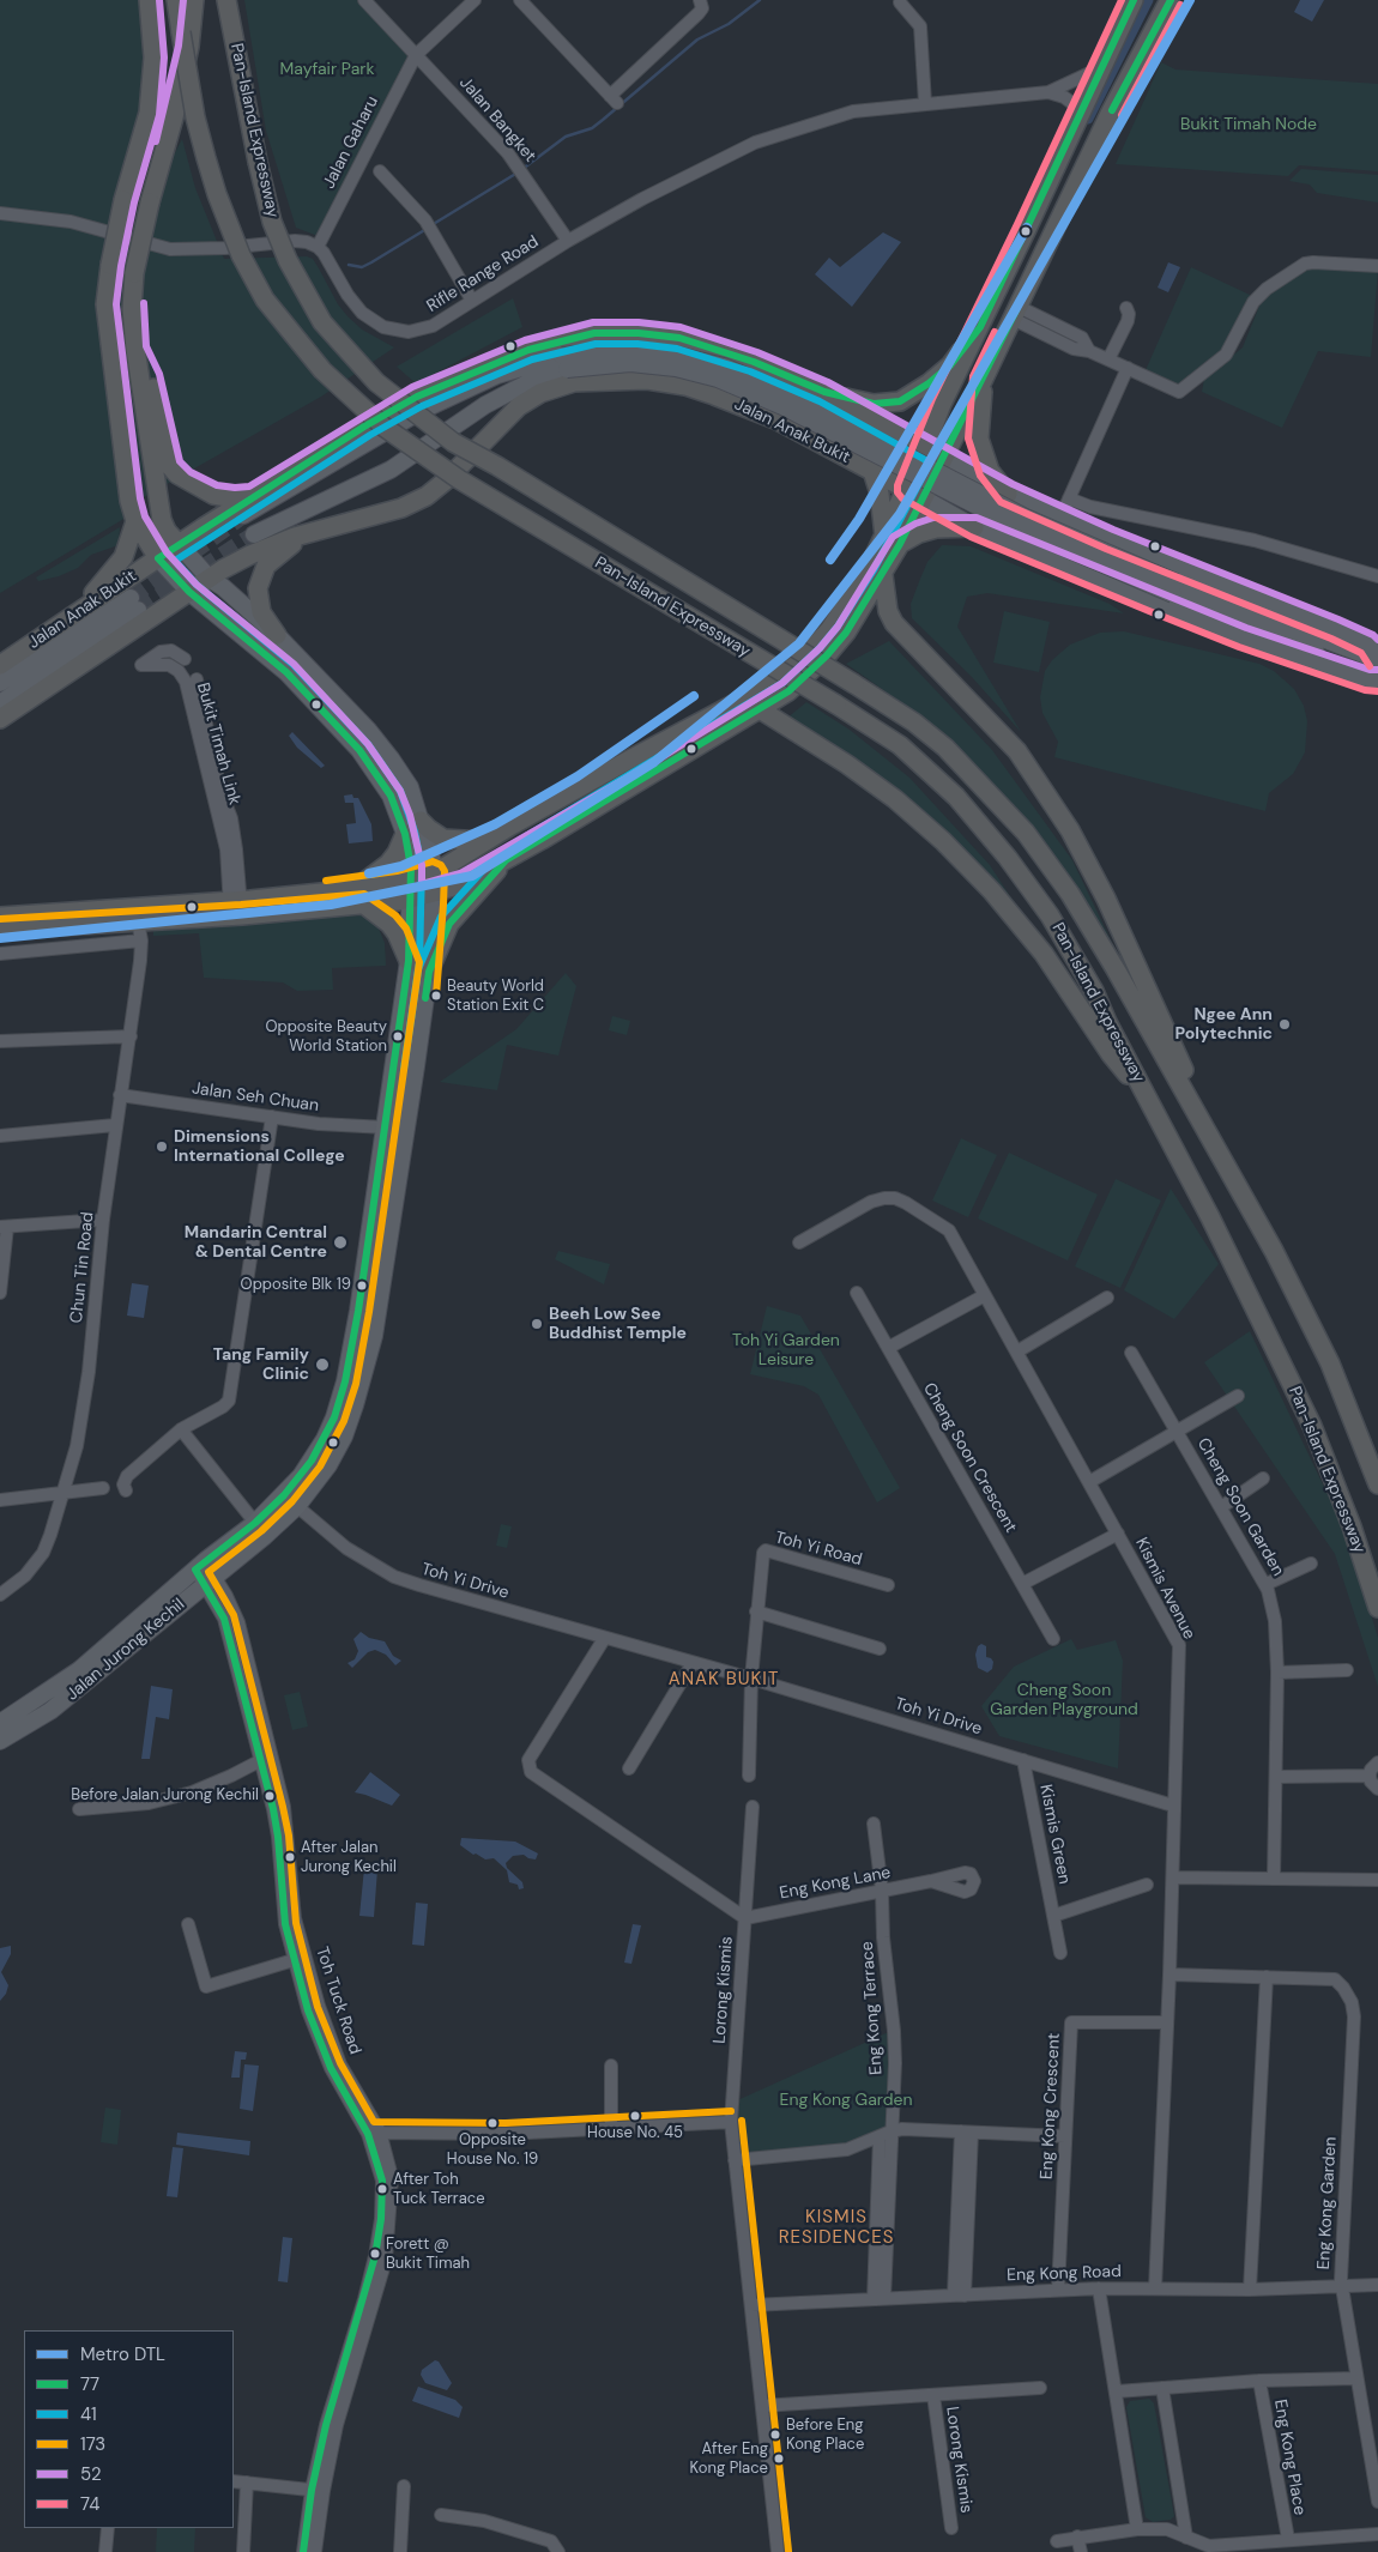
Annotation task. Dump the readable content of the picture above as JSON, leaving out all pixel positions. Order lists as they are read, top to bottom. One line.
{"streets":{"highway":["Pan-Island Expressway","Jalan Anak Bukit"],"main road":["Jalan Jurong Kechil"],"street":["Jalan Bangket","Jalan Gaharu","Rifle Range Road","Bukit Timah Link","Jalan Seh Chuan","Chun Tin Road","Cheng Soon Crescent","Cheng Soon Garden","Toh Yi Road","Toh Yi Drive","Kismis Avenue","Kismis Green","Eng Kong Lane","Lorong Kismis","Toh Tuck Road","Eng Kong Terrace","Eng Kong Crescent","Eng Kong Garden","Eng Kong Road","Eng Kong Place"]},"crossings":[["Jalan Bangket","Jalan Gaharu"],["Jalan Bangket","Rifle Range Road"],["Jalan Gaharu","Rifle Range Road"],["Jalan Anak Bukit","Jalan Jurong Kechil"],["Jalan Seh Chuan","Chun Tin Road"],["Jalan Seh Chuan","Jalan Jurong Kechil"],["Cheng Soon Garden","Kismis Avenue"],["Toh Yi Road","Toh Yi Drive"],["Toh Yi Drive","Kismis Avenue"],["Toh Yi Drive","Jalan Jurong Kechil"],["Toh Yi Drive","Kismis Green"],["Toh Yi Drive","Lorong Kismis"],["Kismis Avenue","Eng Kong Garden"],["Jalan Jurong Kechil","Toh Tuck Road"],["Eng Kong Lane","Lorong Kismis"],["Eng Kong Lane","Eng Kong Terrace"],["Lorong Kismis","Eng Kong Road"],["Eng Kong Terrace","Eng Kong Road"],["Eng Kong Crescent","Eng Kong Road"],["Eng Kong Garden","Eng Kong Road"],["Eng Kong Garden","Eng Kong Place"]],"districts":["ANAK BUKIT","KISMIS RESIDENCES"],"parks":["Mayfair Park","Bukit Timah Node","Toh Yi Garden Leisure","Cheng Soon Garden Playground","Eng Kong Garden"],"places":["Beauty World Station Exit C","Ngee Ann Polytechnic","Opposite Beauty World Station","Dimensions International College","Mandarin Central & Dental Centre","Opposite Blk 19","Beeh Low See Buddhist Temple","Tang Family Clinic","Before Jalan Jurong Kechil","After Jalan Jurong Kechil","House No. 45","Opposite House No. 19","After Toh Tuck Terrace","Forett @ Bukit Timah","Before Eng Kong Place","After Eng Kong Place"],"lines":["metro line DTL","transit line 77","transit line 52","transit line 74","transit line 41","transit line 173"],"legend":["Metro DTL","77","41","173","52","74"]}
